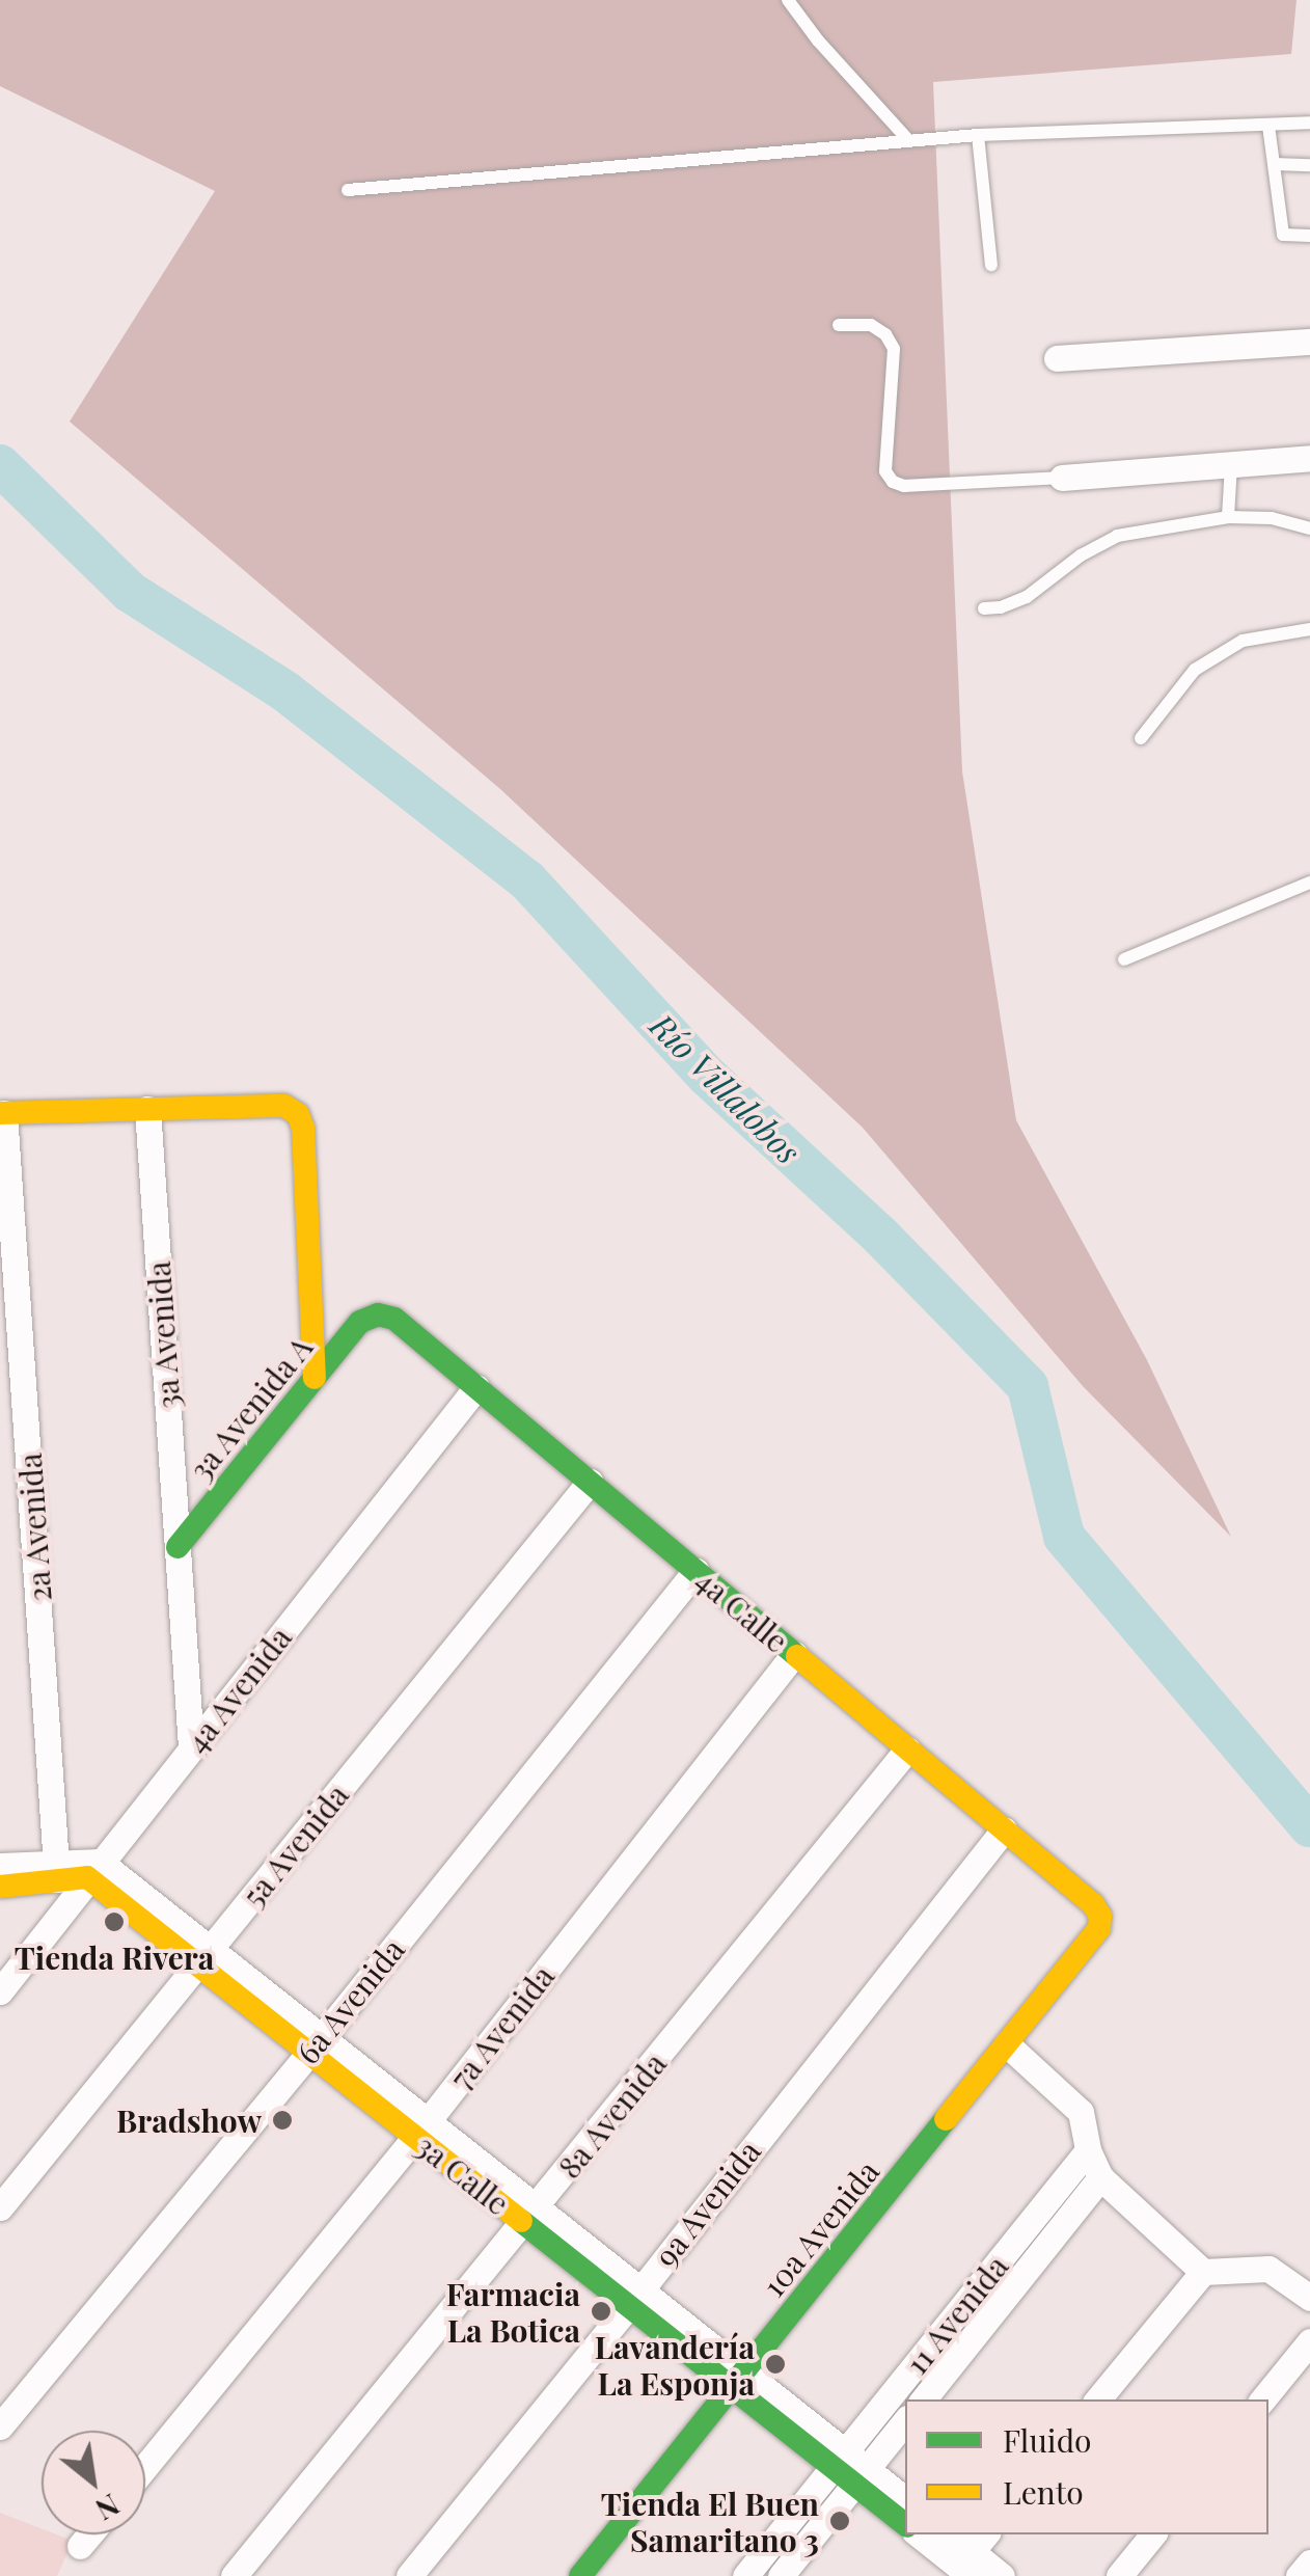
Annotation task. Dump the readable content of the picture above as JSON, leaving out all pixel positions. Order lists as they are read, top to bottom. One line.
{"streets":{"street":["3a Avenida","3a Avenida A","2a Avenida","4a Calle","4a Avenida","5a Avenida","6a Avenida","7a Avenida","8a Avenida","3a Calle","9a Avenida","10a Avenida","11 Avenida"]},"crossings":[["3a Avenida","3a Avenida A"],["3a Avenida","4a Avenida"],["3a Avenida A","4a Calle"],["4a Calle","4a Avenida"],["4a Calle","5a Avenida"],["4a Calle","6a Avenida"],["4a Calle","7a Avenida"],["4a Calle","8a Avenida"],["4a Calle","9a Avenida"],["4a Calle","10a Avenida"],["4a Avenida","3a Calle"],["5a Avenida","3a Calle"],["6a Avenida","3a Calle"],["7a Avenida","3a Calle"],["8a Avenida","3a Calle"],["3a Calle","9a Avenida"],["3a Calle","10a Avenida"],["3a Calle","11 Avenida"]],"water":["Río Villalobos"],"places":["Tienda Rivera","Bradshow","Farmacia La Botica","Lavandería La Esponja","Tienda El Buen Samaritano 3"],"legend":["Fluido","Lento"],"north":"bottom right"}
